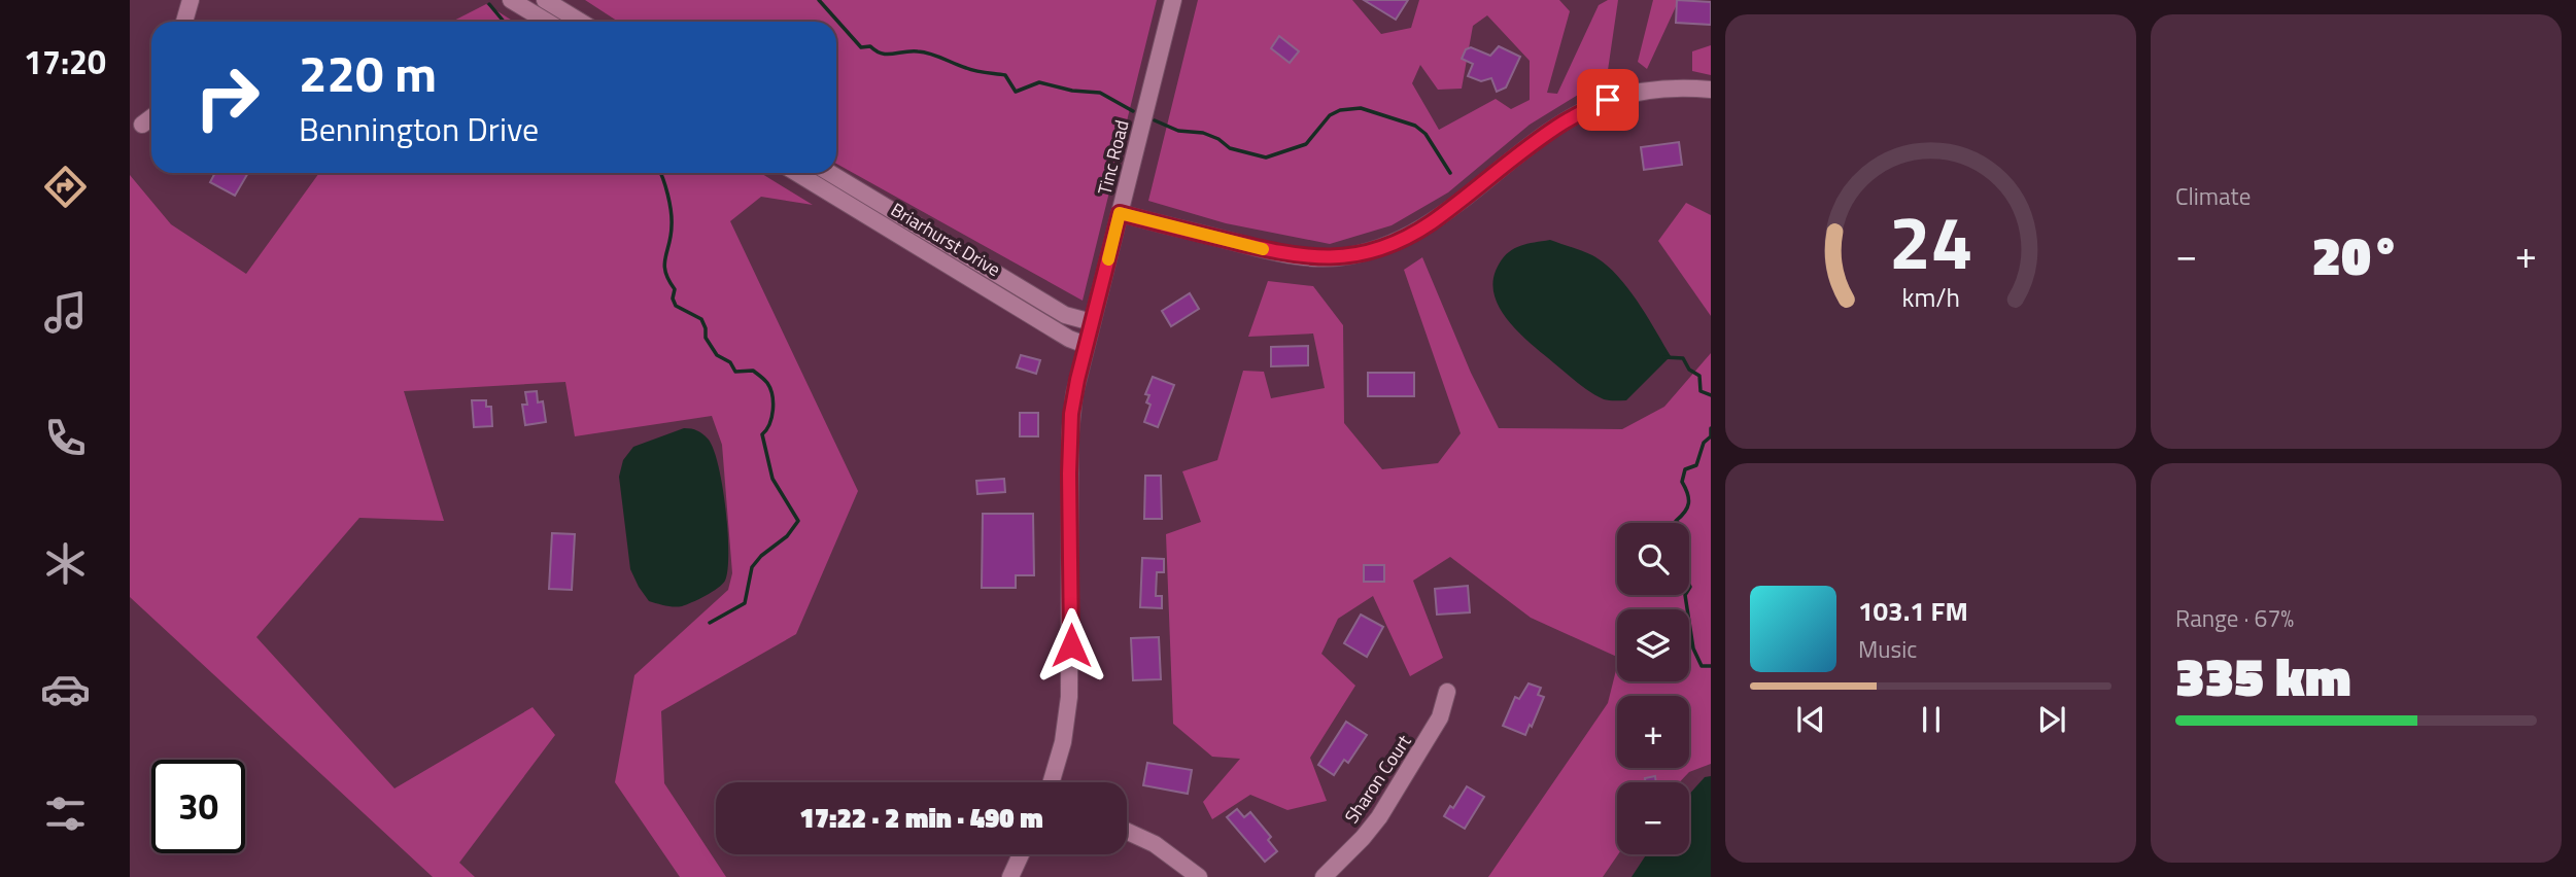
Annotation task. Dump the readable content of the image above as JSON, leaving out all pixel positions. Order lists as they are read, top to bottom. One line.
{"streets":{"street":["Tinc Road","Briarhurst Drive","Sharon Court"]},"crossings":[["Tinc Road","Briarhurst Drive"]],"page":{"tabs":"17:20","tile":["Climate",["Range · 67%","335 km"]],"turn":["220 m","Bennington Drive"],"heat":["−","20°","+"],"map_buttons":["+","−"],"song":["103.1 FM","Music"],"limit":"30","trip":"17:22 · 2 min · 490 m","gauge":["24","km/h"]}}
